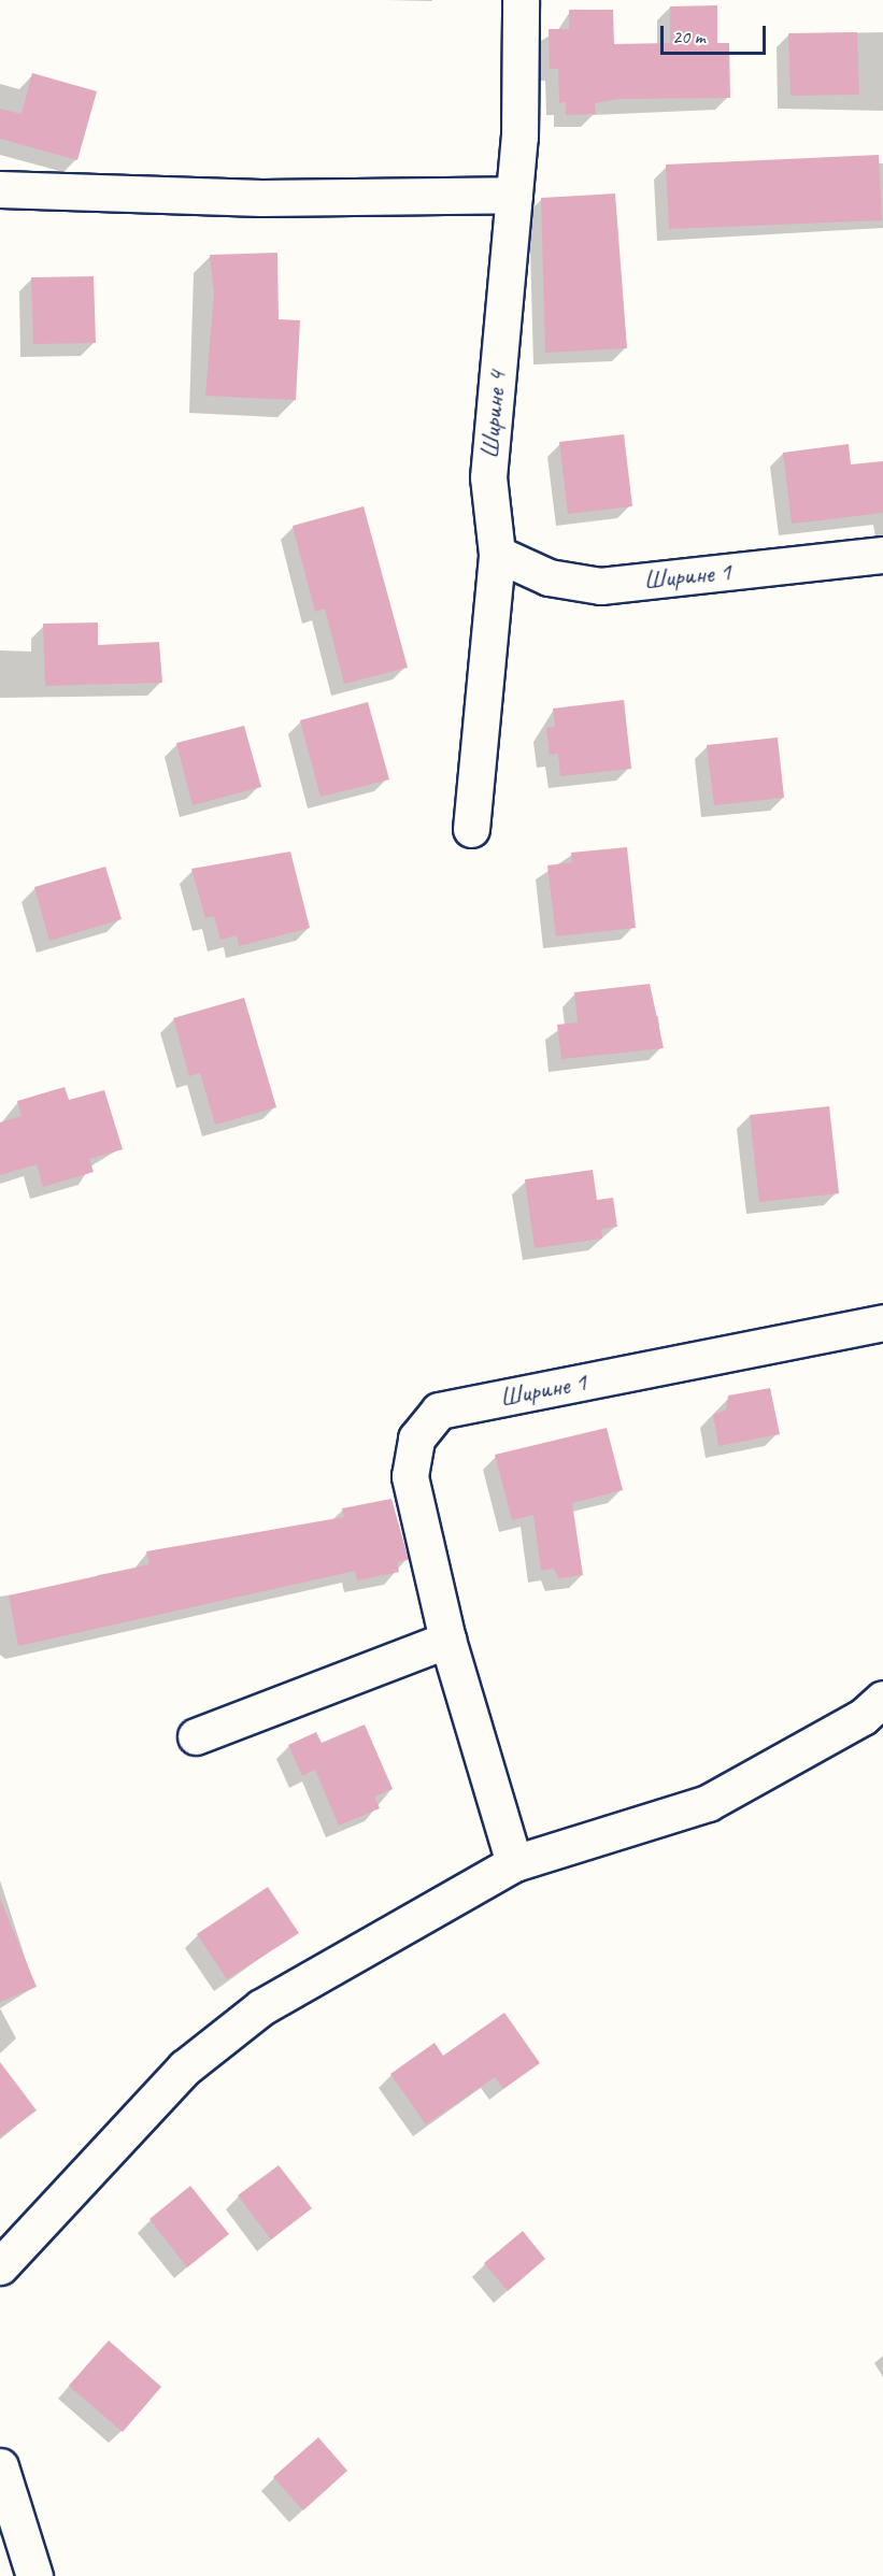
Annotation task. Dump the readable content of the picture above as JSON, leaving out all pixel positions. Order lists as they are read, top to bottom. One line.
{"streets":{"street":["Ширине 4","Ширине 1"]},"crossings":[["Ширине 4","Ширине 1"]],"scale_bar":"20 m"}
